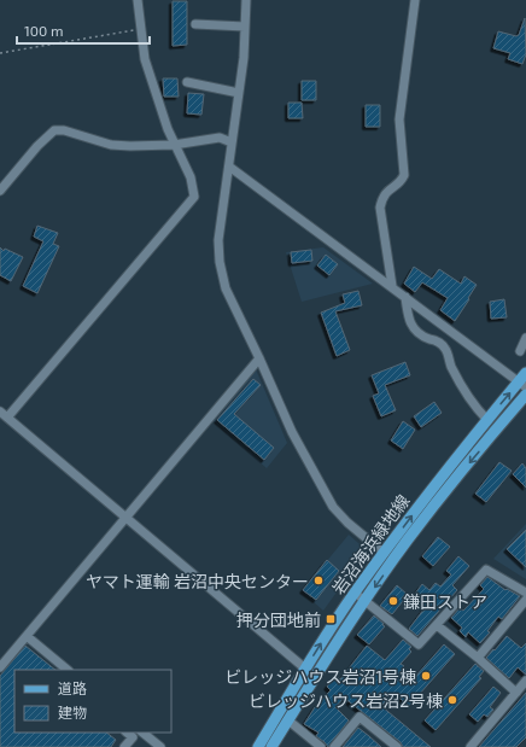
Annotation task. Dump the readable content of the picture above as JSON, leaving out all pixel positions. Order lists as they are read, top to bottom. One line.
{"streets":{"main road":["岩沼海浜緑地線"]},"places":{"other":["ヤマト運輸 岩沼中央センター","鎌田ストア","ビレッジハウス岩沼1号棟","ビレッジハウス岩沼2号棟"],"transit":["押分団地前"]},"legend":["道路","建物"],"scale_bar":"100 m"}
